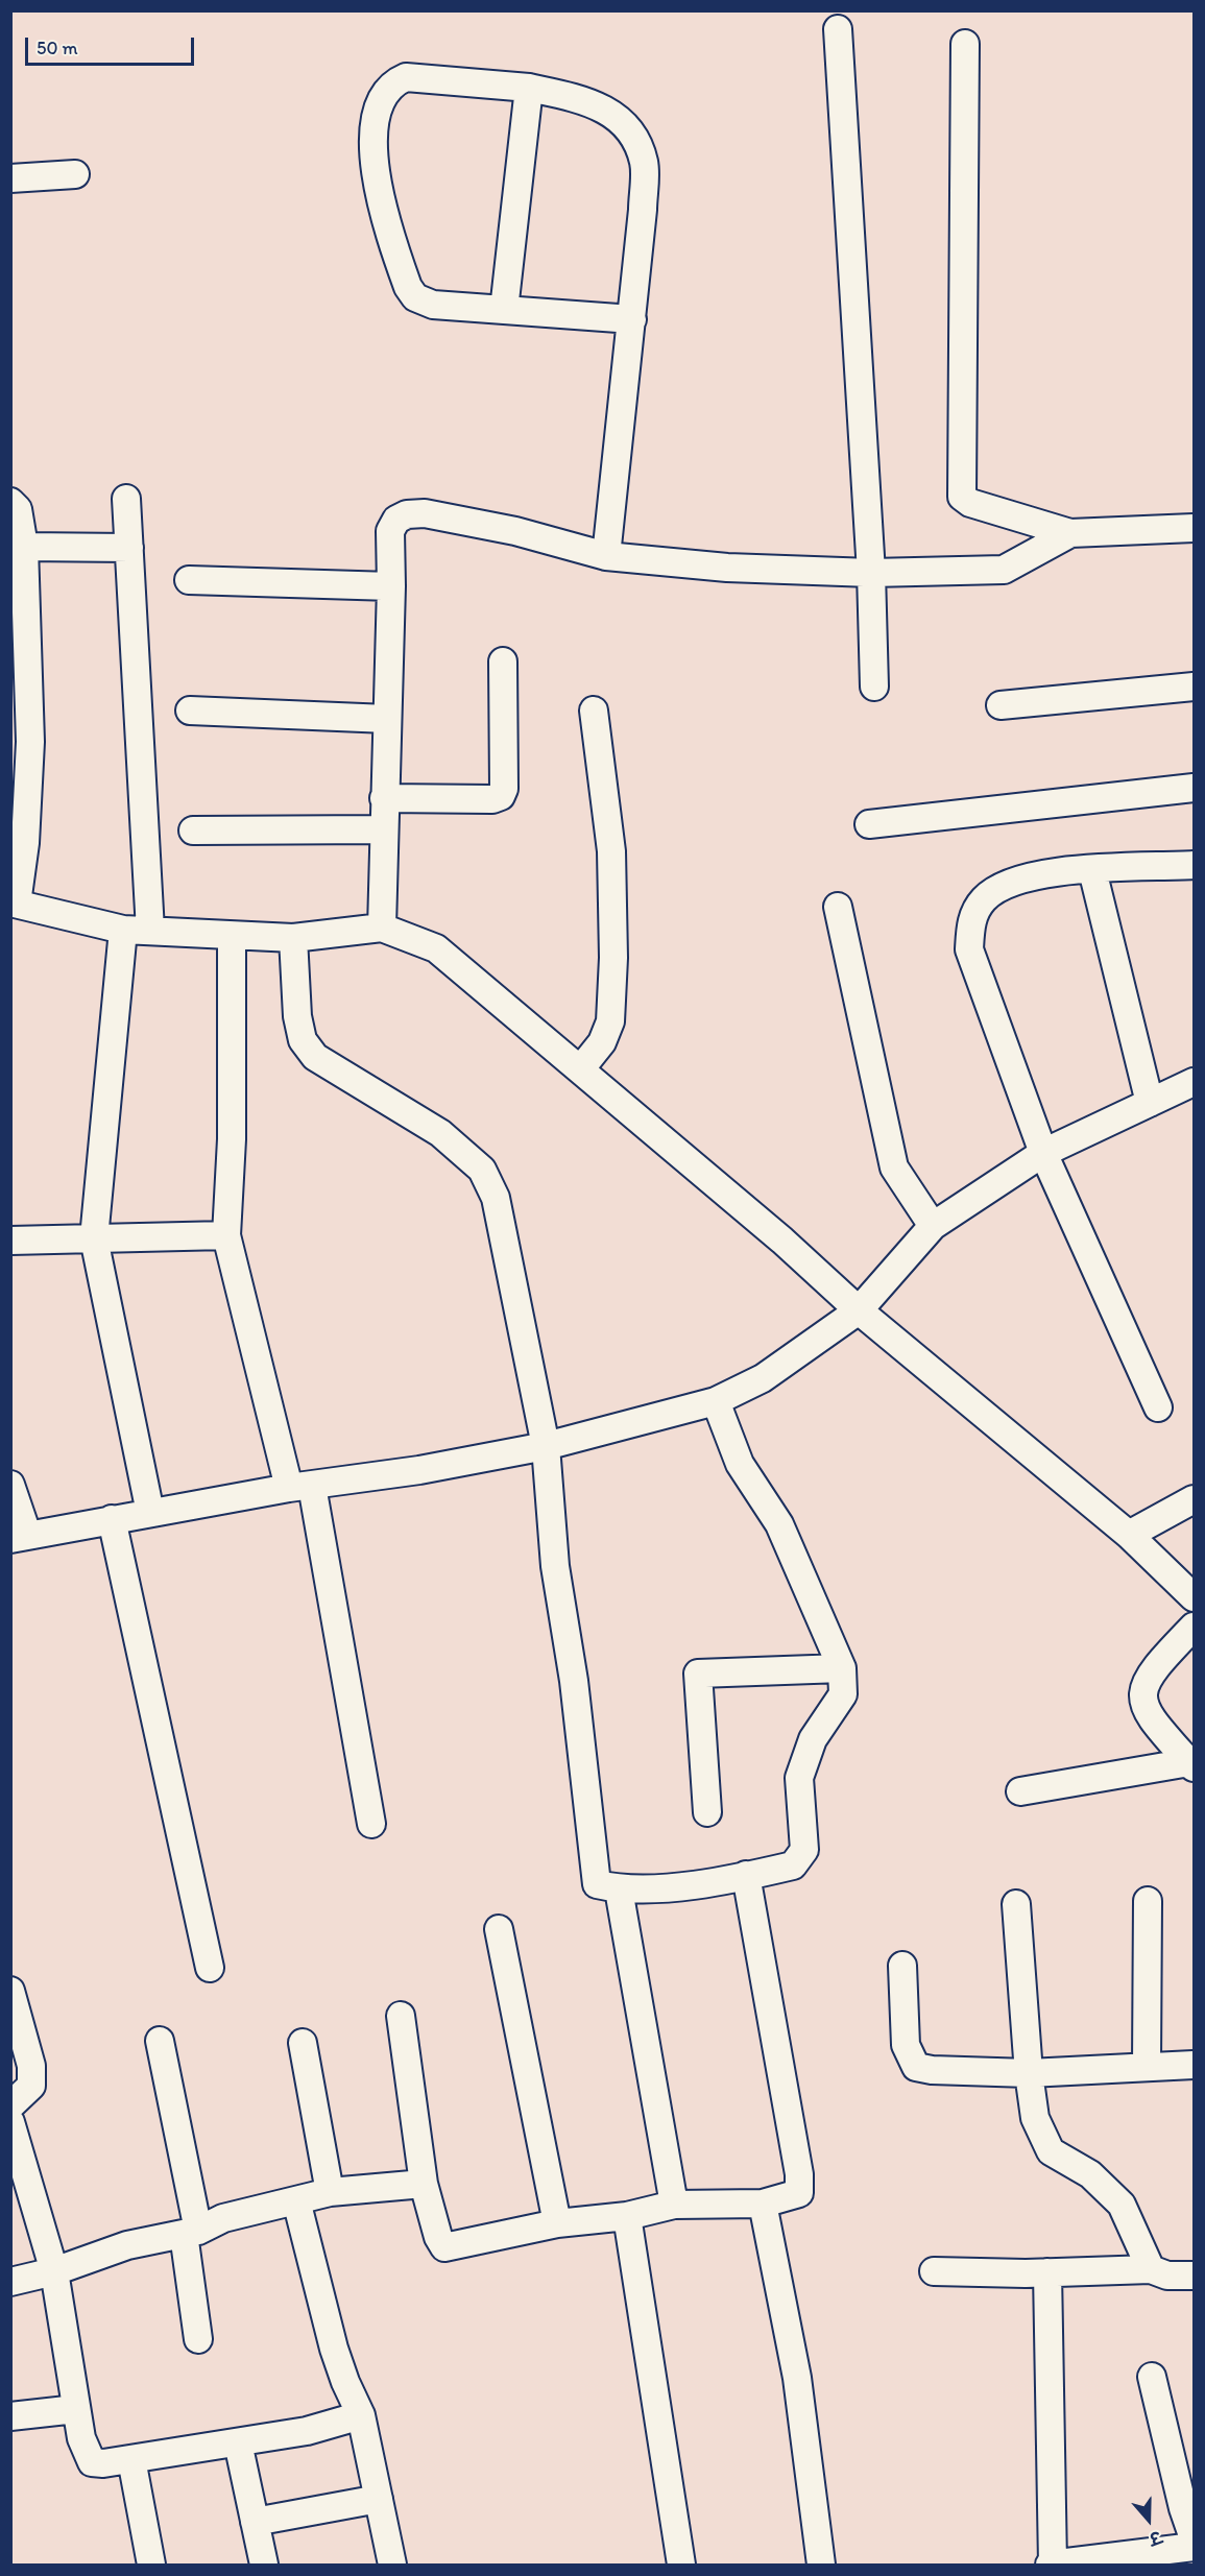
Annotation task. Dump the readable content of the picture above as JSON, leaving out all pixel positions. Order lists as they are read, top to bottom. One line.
{"scale_bar":"50 m","north":"bottom"}
